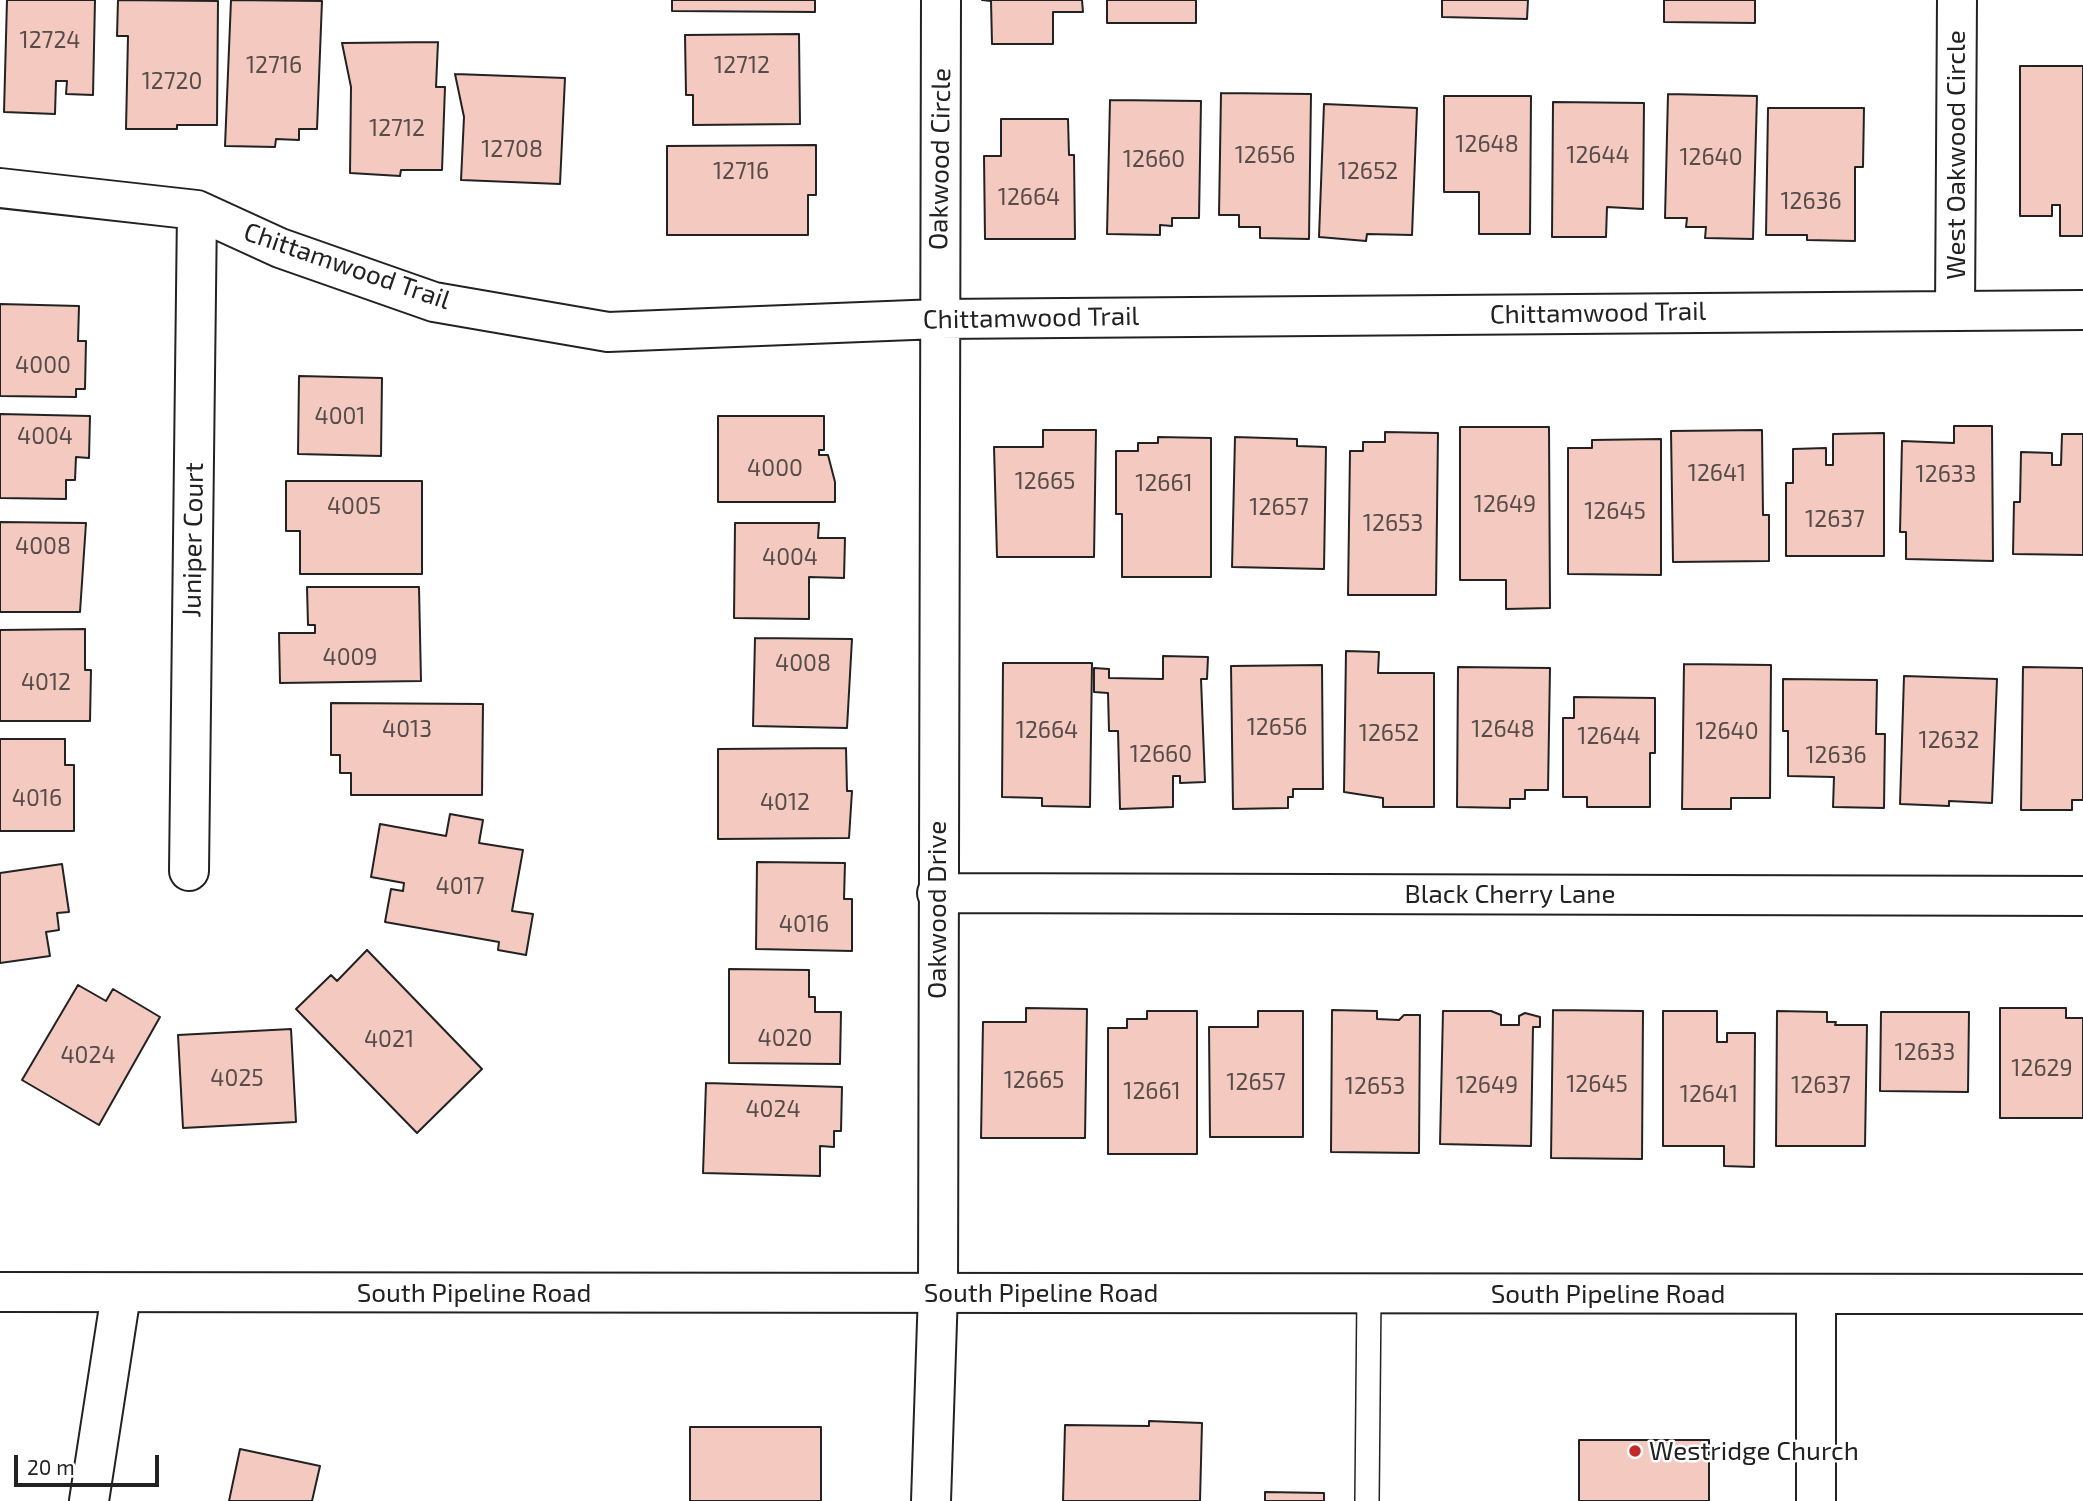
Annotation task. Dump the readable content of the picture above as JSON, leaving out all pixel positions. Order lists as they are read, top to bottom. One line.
{"streets":{"street":["West Oakwood Circle","Oakwood Circle","Chittamwood Trail","Juniper Court","Black Cherry Lane","Oakwood Drive","South Pipeline Road"]},"crossings":[["West Oakwood Circle","Chittamwood Trail"],["Oakwood Circle","Chittamwood Trail"],["Oakwood Circle","Oakwood Drive"],["Chittamwood Trail","Juniper Court"],["Chittamwood Trail","Oakwood Drive"],["Black Cherry Lane","Oakwood Drive"],["Oakwood Drive","South Pipeline Road"]],"places":["Westridge Church"],"house_numbers":["12724","12716","12712","12720","12712","12648","12708","12656","12644","12640","12660","12716","12652","12664","12636","4000","4001","4004","4000","12641","12633","12665","12661","12649","4005","12657","12645","12637","12653","4008","4004","4009","4008","4012","12656","4013","12648","12664","12640","12652","12644","12632","12660","12636","4016","4012","4017","4016","4020","4021","12633","4024","12629","4025","12665","12657","12645","12649","12637","12653","12661","12641","4024"],"scale_bar":"20 m"}
